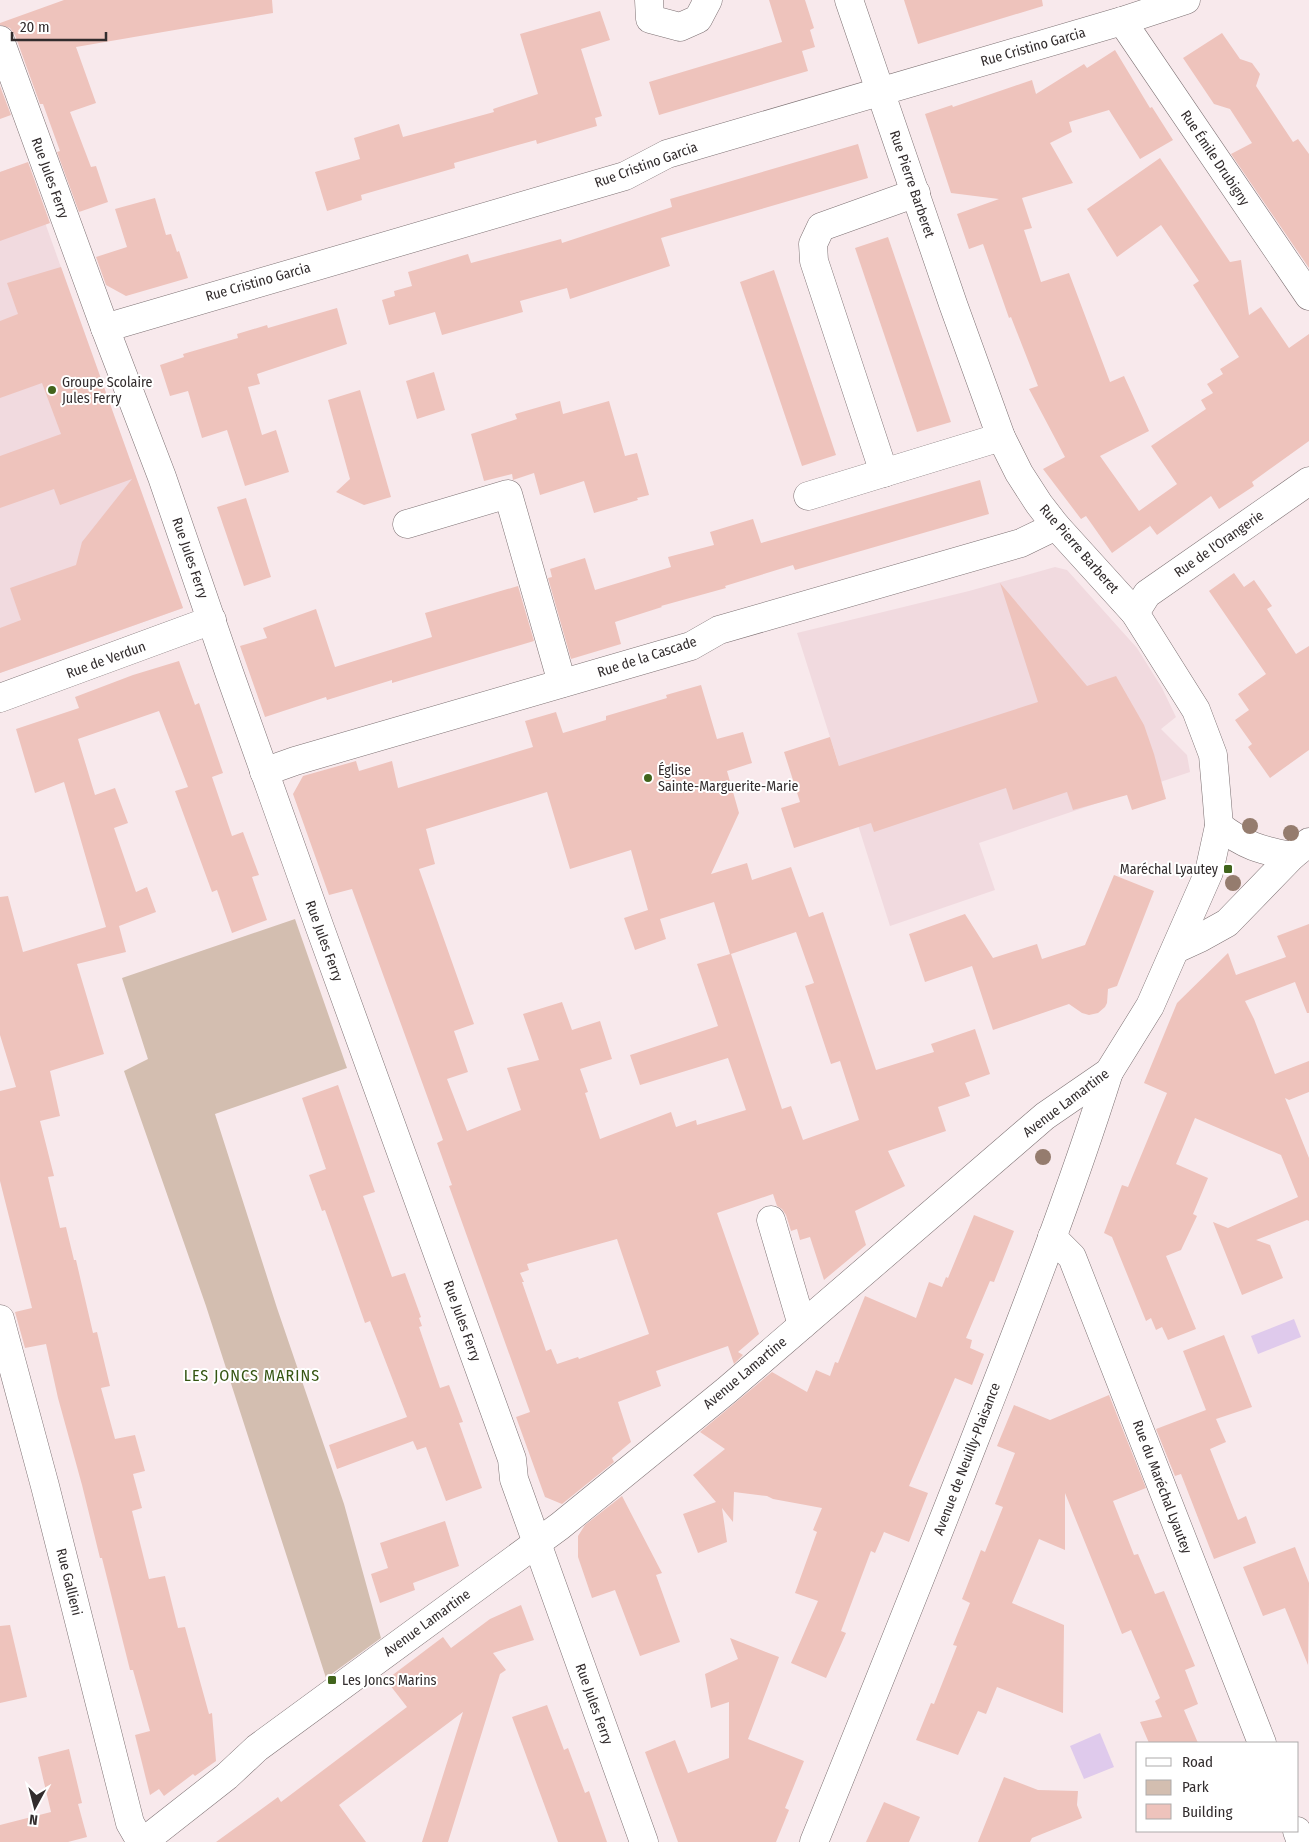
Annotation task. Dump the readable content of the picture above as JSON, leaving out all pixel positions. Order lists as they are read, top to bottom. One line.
{"streets":{"street":["Rue Cristino Garcia","Rue Émile Drubigny","Rue Jules Ferry","Rue Pierre Barberet","Rue de l'Orangerie","Rue de la Cascade","Rue de Verdun","Avenue Lamartine","Avenue de Neuilly-Plaisance","Rue du Maréchal Lyautey","Rue Gallieni"]},"crossings":[["Rue Cristino Garcia","Rue Émile Drubigny"],["Rue Cristino Garcia","Rue Jules Ferry"],["Rue Cristino Garcia","Rue Pierre Barberet"],["Rue Jules Ferry","Rue de la Cascade"],["Rue Jules Ferry","Rue de Verdun"],["Rue Jules Ferry","Avenue Lamartine"],["Rue Pierre Barberet","Rue de l'Orangerie"],["Rue Pierre Barberet","Rue de la Cascade"],["Rue Pierre Barberet","Avenue Lamartine"],["Avenue Lamartine","Avenue de Neuilly-Plaisance"],["Avenue Lamartine","Rue Gallieni"],["Avenue de Neuilly-Plaisance","Rue du Maréchal Lyautey"]],"districts":["LES JONCS MARINS"],"places":{"other":["Groupe Scolaire Jules Ferry","Église Sainte-Marguerite-Marie"],"transit":["Maréchal Lyautey","Les Joncs Marins"]},"legend":["Road","Park","Building"],"scale_bar":"20 m","north":"bottom"}
